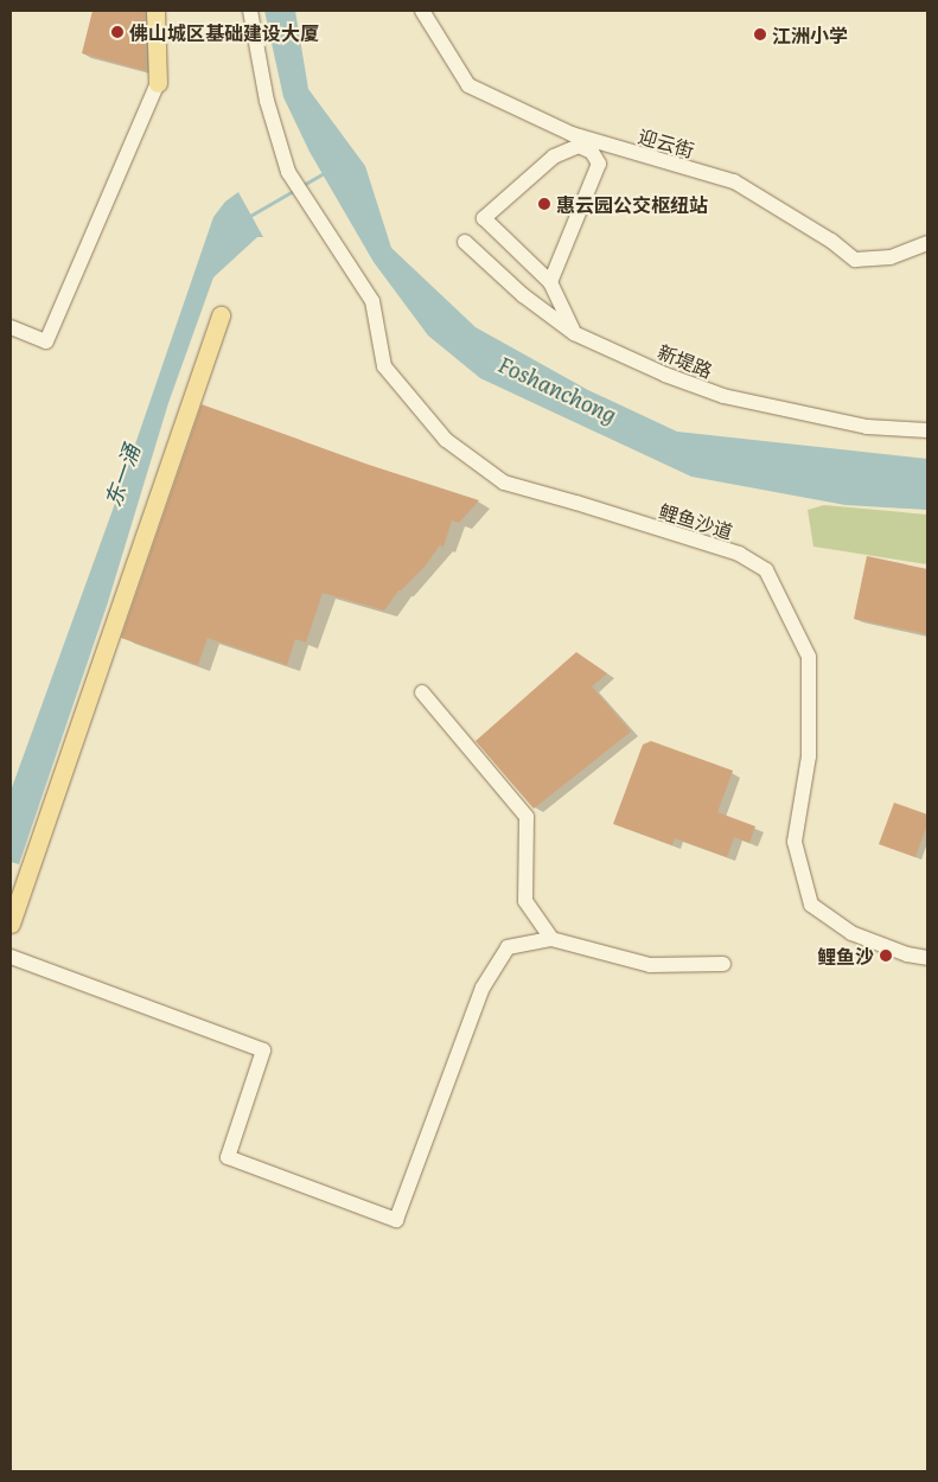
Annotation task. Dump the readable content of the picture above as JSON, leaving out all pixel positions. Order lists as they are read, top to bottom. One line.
{"streets":{"street":["迎云街","新堤路","鲤鱼沙道"]},"water":["Foshanchong","东一涌"],"places":["佛山城区基础建设大厦","江洲小学","惠云园公交枢纽站","鲤鱼沙"]}
